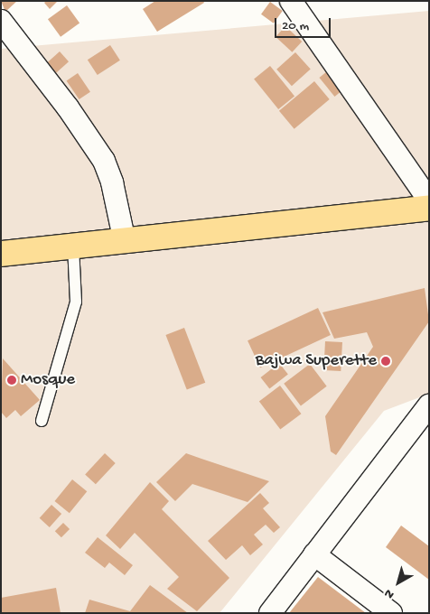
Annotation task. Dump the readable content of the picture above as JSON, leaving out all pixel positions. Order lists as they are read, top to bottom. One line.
{"places":["Bajwa Superette","Mosque"],"scale_bar":"20 m","north":"bottom left"}
